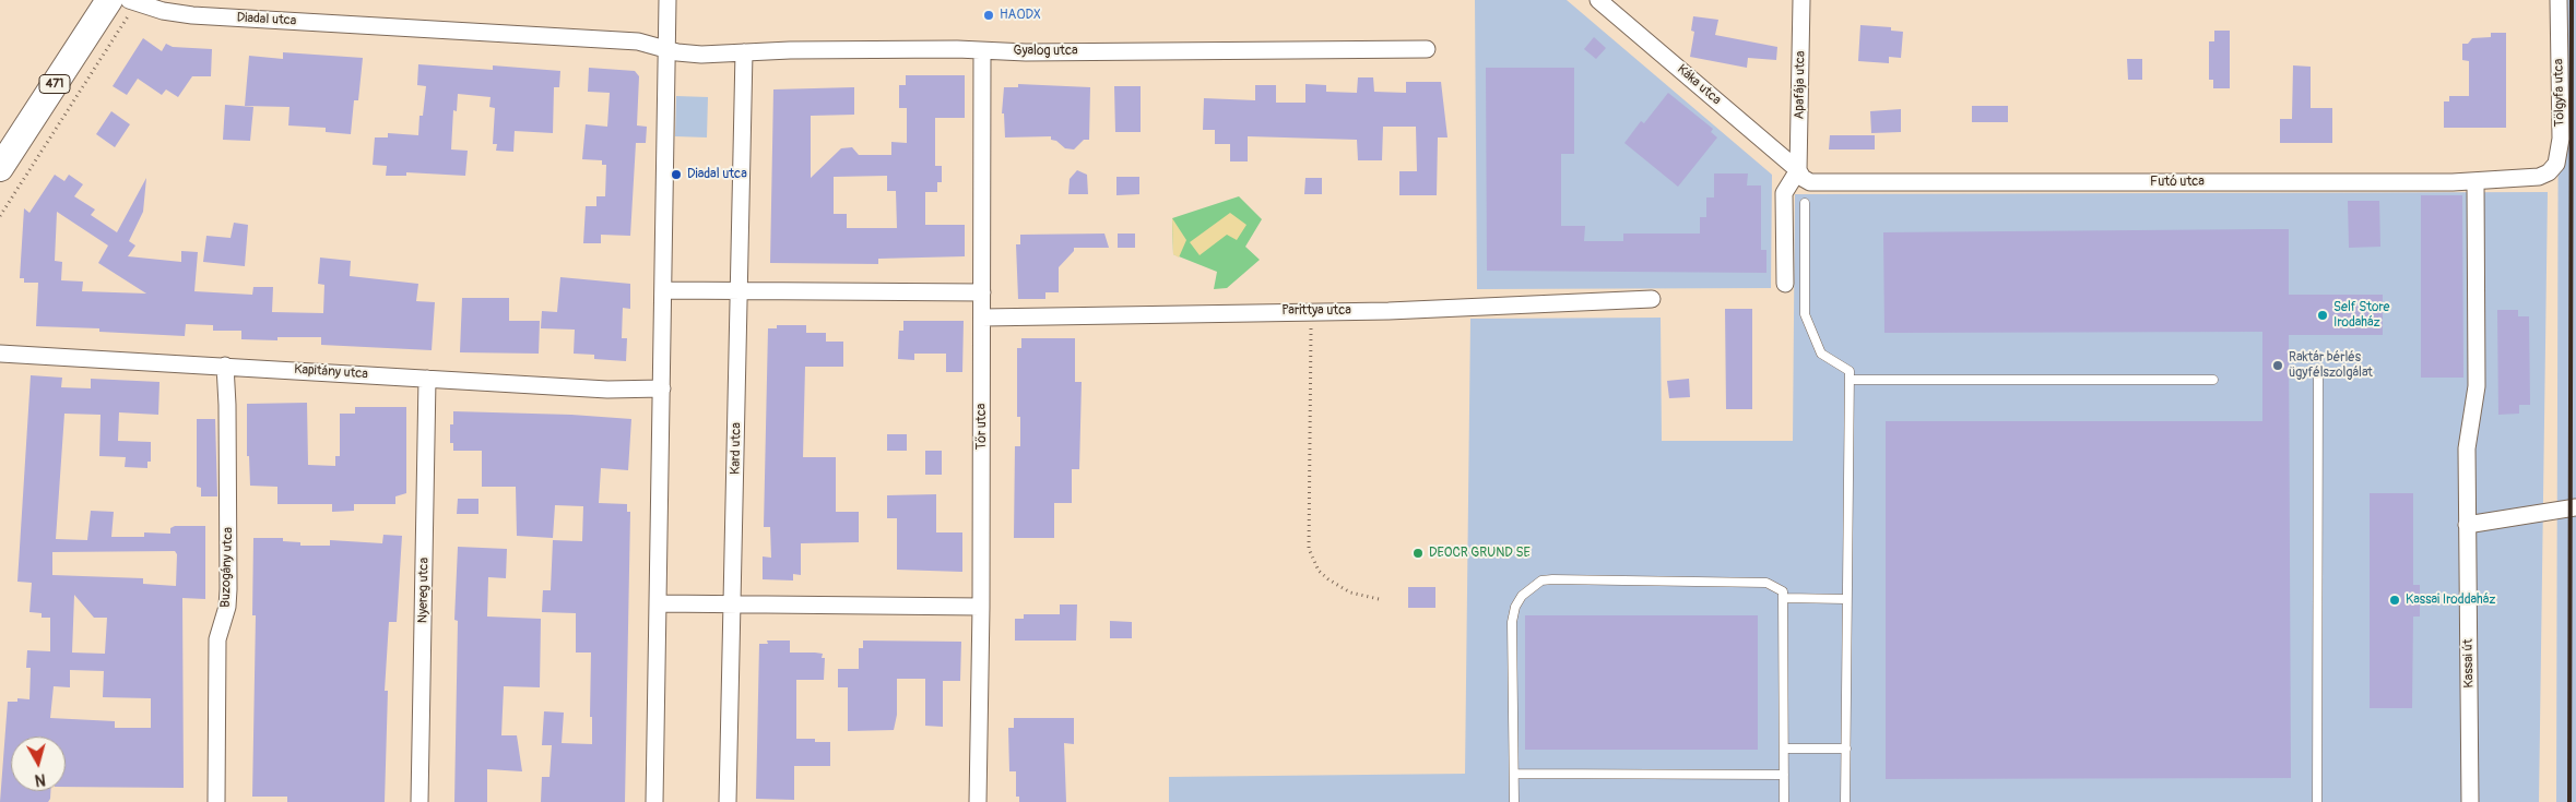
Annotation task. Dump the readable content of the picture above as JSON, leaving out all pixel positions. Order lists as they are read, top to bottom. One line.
{"streets":{"main road":["471"],"street":["Diadal utca","Gyalog utca","Káka utca","Apafája utca","Tölgyfa utca","Futó utca","Parittya utca","Kapitány utca","Tőr utca","Kard utca","Buzogány utca","Nyereg utca","Kassai út"]},"crossings":[["Diadal utca","Gyalog utca"],["Gyalog utca","Tőr utca"],["Gyalog utca","Kard utca"],["Káka utca","Apafája utca"],["Káka utca","Futó utca"],["Apafája utca","Futó utca"],["Tölgyfa utca","Futó utca"],["Futó utca","Kassai út"],["Parittya utca","Tőr utca"],["Kapitány utca","Buzogány utca"],["Kapitány utca","Nyereg utca"]],"places":["HA0DX","Diadal utca","Self Store Irodaház","Raktár bérlés ügyfélszolgálat","DEOCR GRUND SE","Kassai Iroddaház"],"north":"bottom"}
